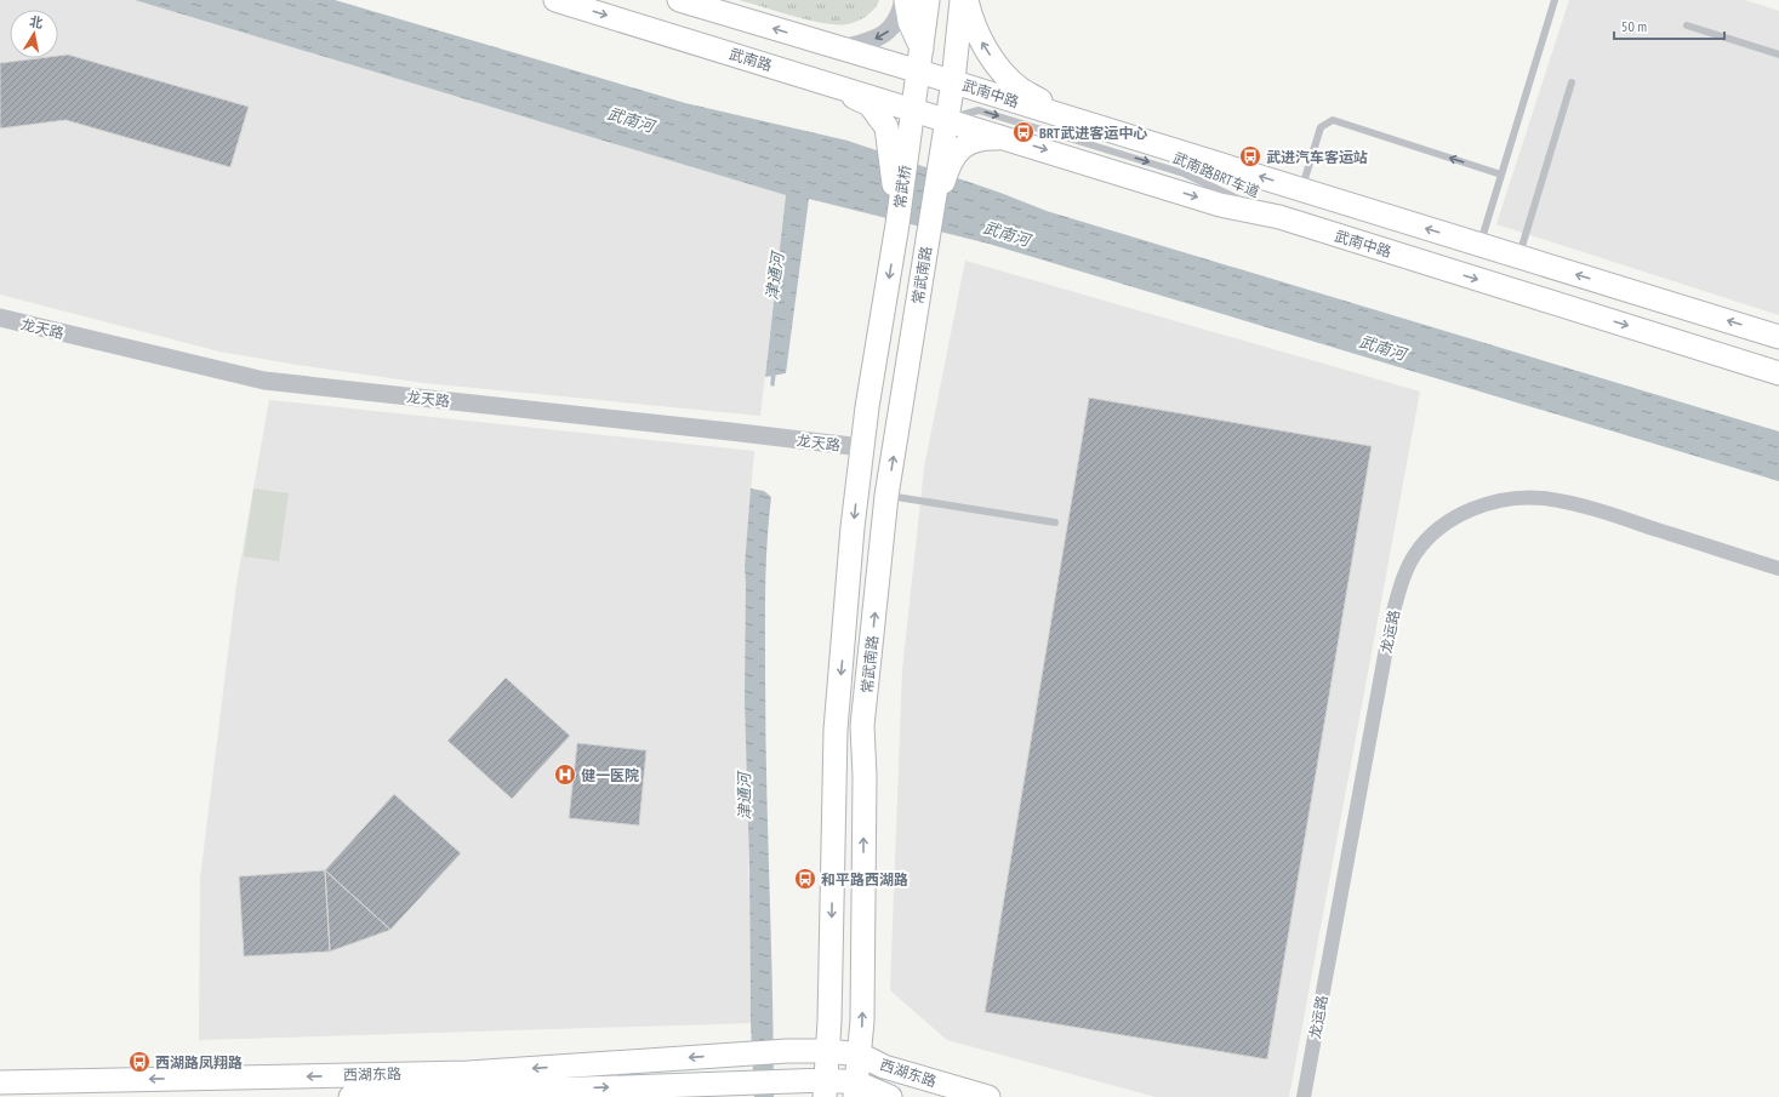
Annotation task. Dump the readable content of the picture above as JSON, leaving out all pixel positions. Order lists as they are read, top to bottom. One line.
{"streets":{"main road":["武南路","武南中路","常武桥","常武南路","西湖东路"],"street":["龙天路","龙运路"],"lane":["武南路BRT车道"]},"crossings":[["武南路","武南中路"],["武南路","武南路BRT车道"],["武南中路","武南路BRT车道"],["常武桥","常武南路"],["常武南路","龙天路"],["常武南路","西湖东路"]],"one_way":["武南路BRT车道"],"water":["武南河","津通河"],"places":{"bus stop":["BRT武进客运中心","武进汽车客运站","和平路西湖路","西湖路凤翔路"],"hospital":["健一医院"]},"scale_bar":"50 m","north":"top"}
